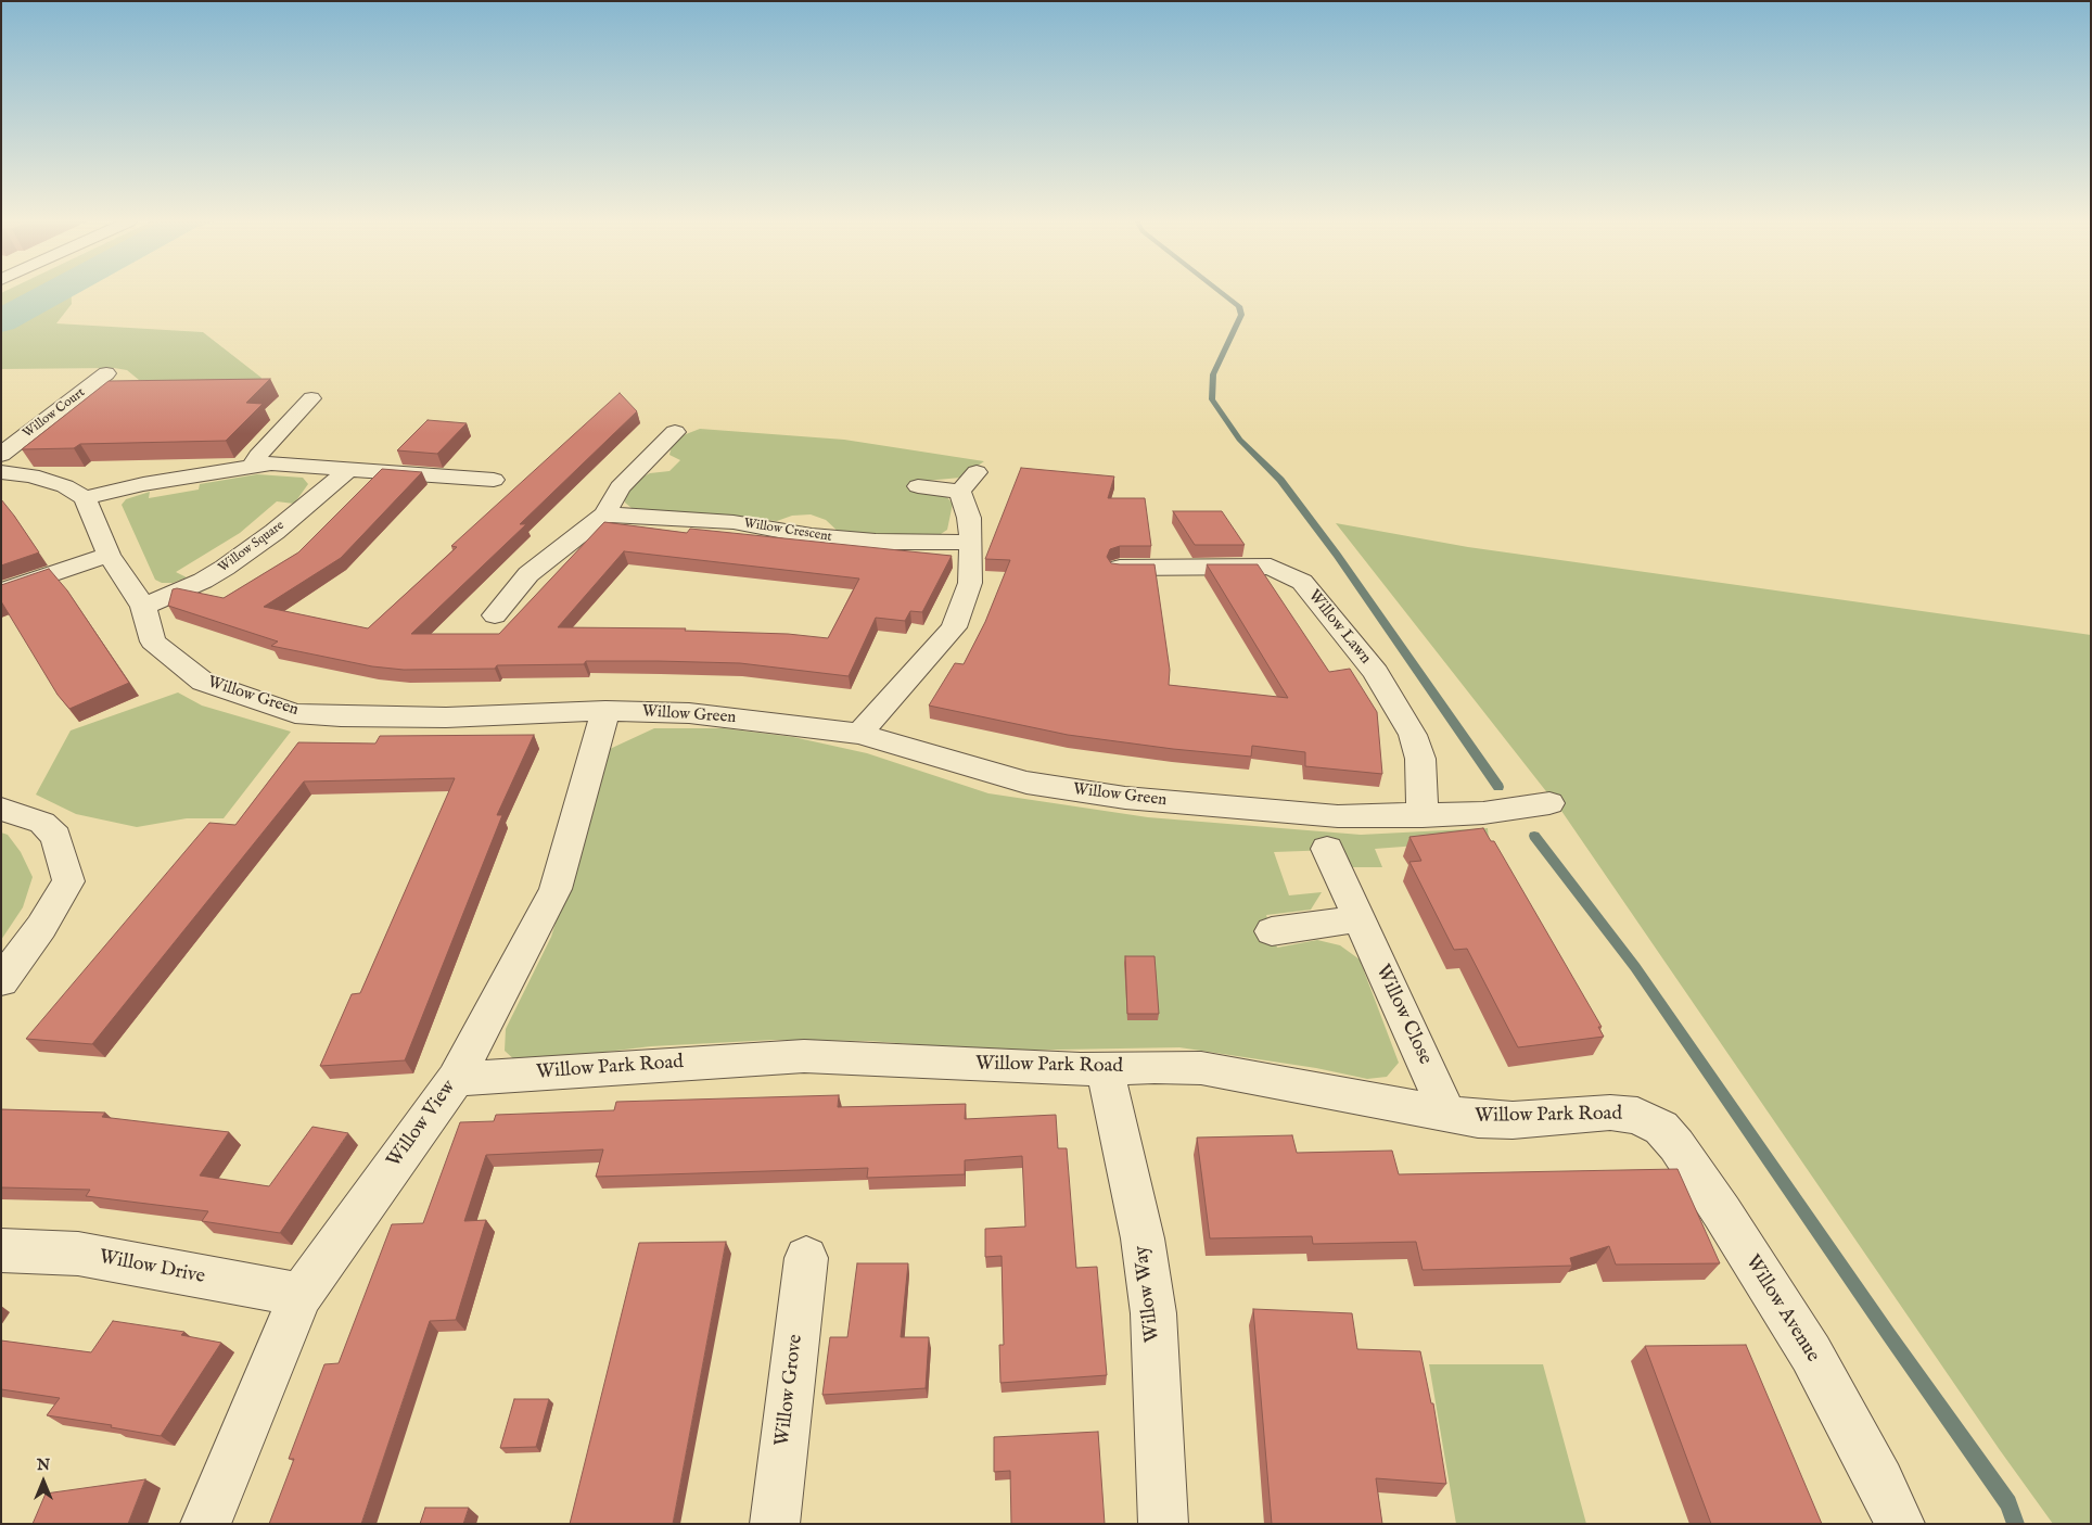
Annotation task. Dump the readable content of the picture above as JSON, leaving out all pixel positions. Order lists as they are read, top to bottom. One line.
{"streets":{"street":["Willow Court","Willow Crescent","Willow Square","Willow Lawn","Willow Green","Willow Close","Willow Park Road","Willow View","Willow Drive","Willow Way","Willow Avenue","Willow Grove"]},"crossings":[["Willow Square","Willow Green"],["Willow Lawn","Willow Green"],["Willow Green","Willow View"],["Willow Close","Willow Park Road"],["Willow Park Road","Willow View"],["Willow Park Road","Willow Way"],["Willow Park Road","Willow Avenue"],["Willow View","Willow Drive"]],"north":"top"}
